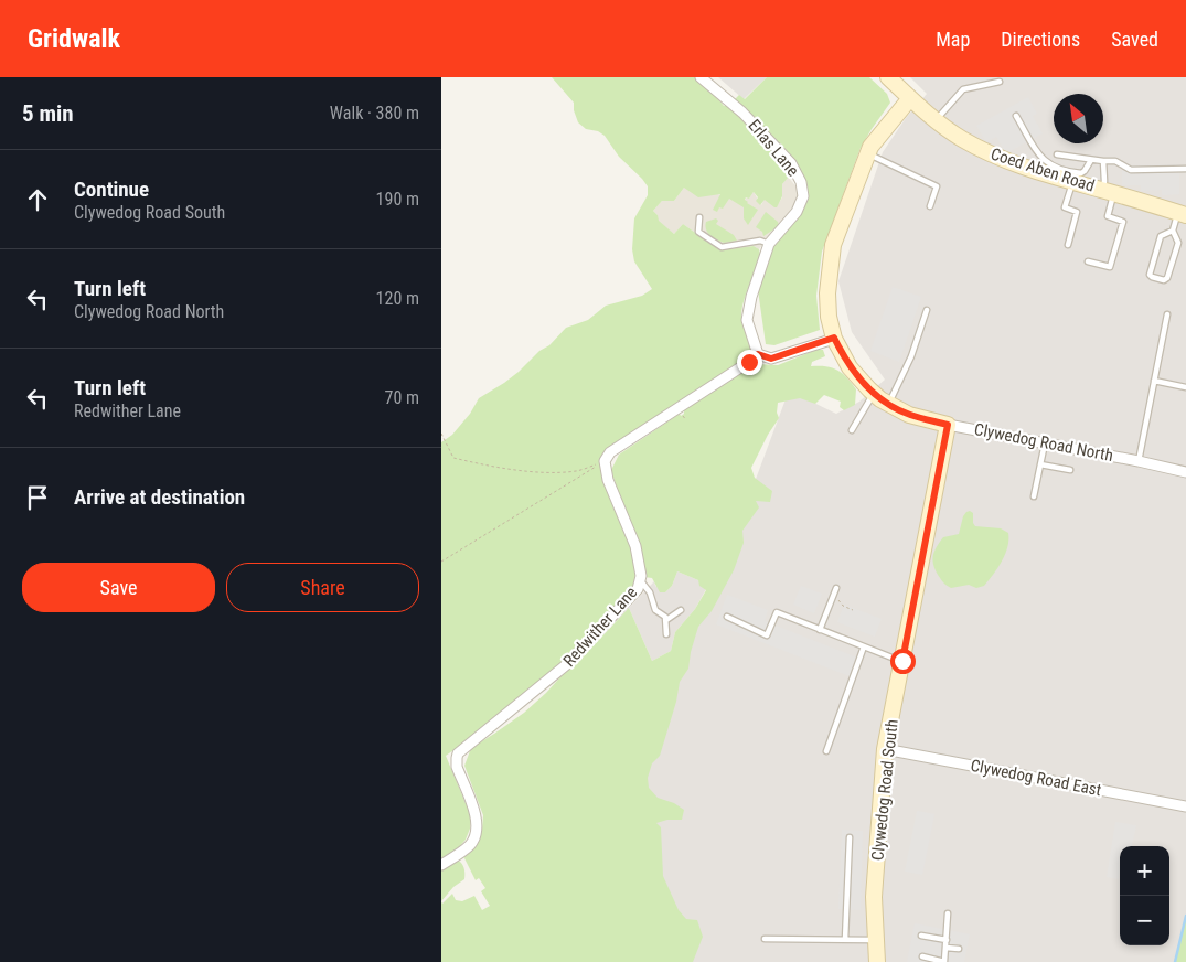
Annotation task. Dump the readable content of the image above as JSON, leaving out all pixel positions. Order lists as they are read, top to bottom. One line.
{"streets":{"street":["Erlas Lane","Coed Aben Road","Clywedog Road North","Redwither Lane","Clywedog Road East","Clywedog Road South"]},"crossings":[["Coed Aben Road","Clywedog Road North"],["Clywedog Road North","Clywedog Road South"],["Clywedog Road East","Clywedog Road South"]],"north":"top left","page":{"header":"Gridwalk","nav":["Map","Directions","Saved"],"heading":["5 min","Walk · 380 m"],"list":[["Continue","Clywedog Road South","190 m"],["Turn left","Clywedog Road North","120 m"],["Turn left","Redwither Lane","70 m"],"Arrive at destination"],"buttons":["Save","Share"],"map_buttons":["+","−"]}}
